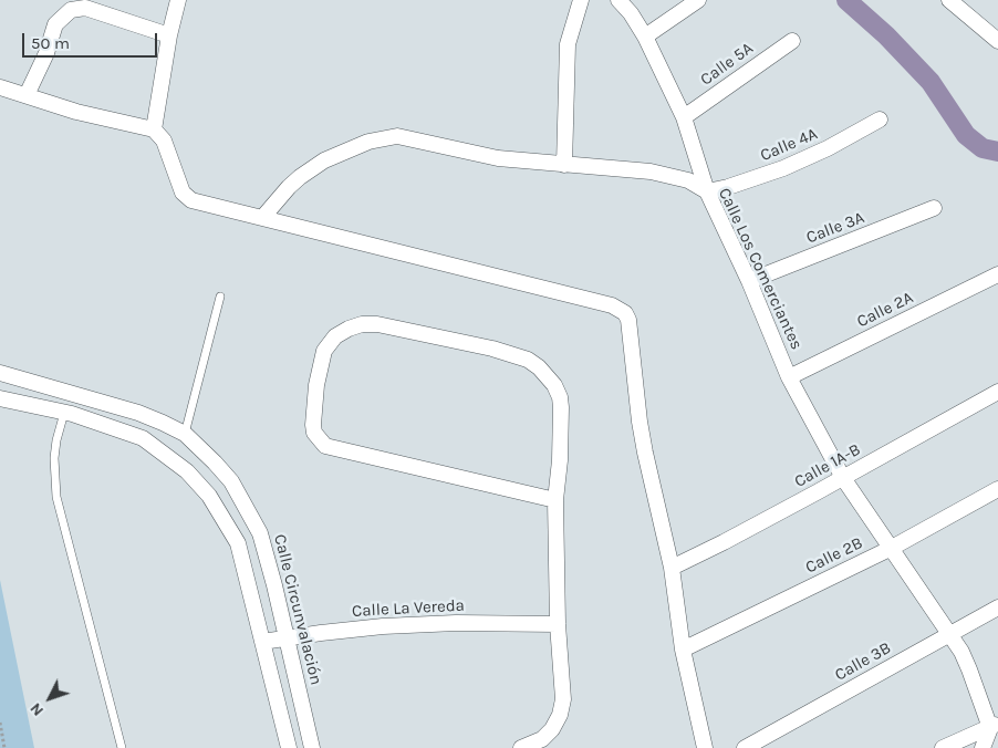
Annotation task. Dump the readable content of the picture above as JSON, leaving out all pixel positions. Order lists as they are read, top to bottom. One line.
{"streets":{"street":["Calle 5A","Calle 4A","Calle 3A","Calle Los Comerciantes","Calle 2A","Calle 1A-B","Calle 2B","Calle La Vereda","Calle Circunvalación","Calle 3B"]},"crossings":[["Calle 4A","Calle Los Comerciantes"],["Calle 3A","Calle Los Comerciantes"],["Calle Los Comerciantes","Calle 2A"],["Calle Los Comerciantes","Calle 1A-B"],["Calle Los Comerciantes","Calle 2B"],["Calle Los Comerciantes","Calle 3B"],["Calle La Vereda","Calle Circunvalación"]],"scale_bar":"50 m","north":"bottom left"}
